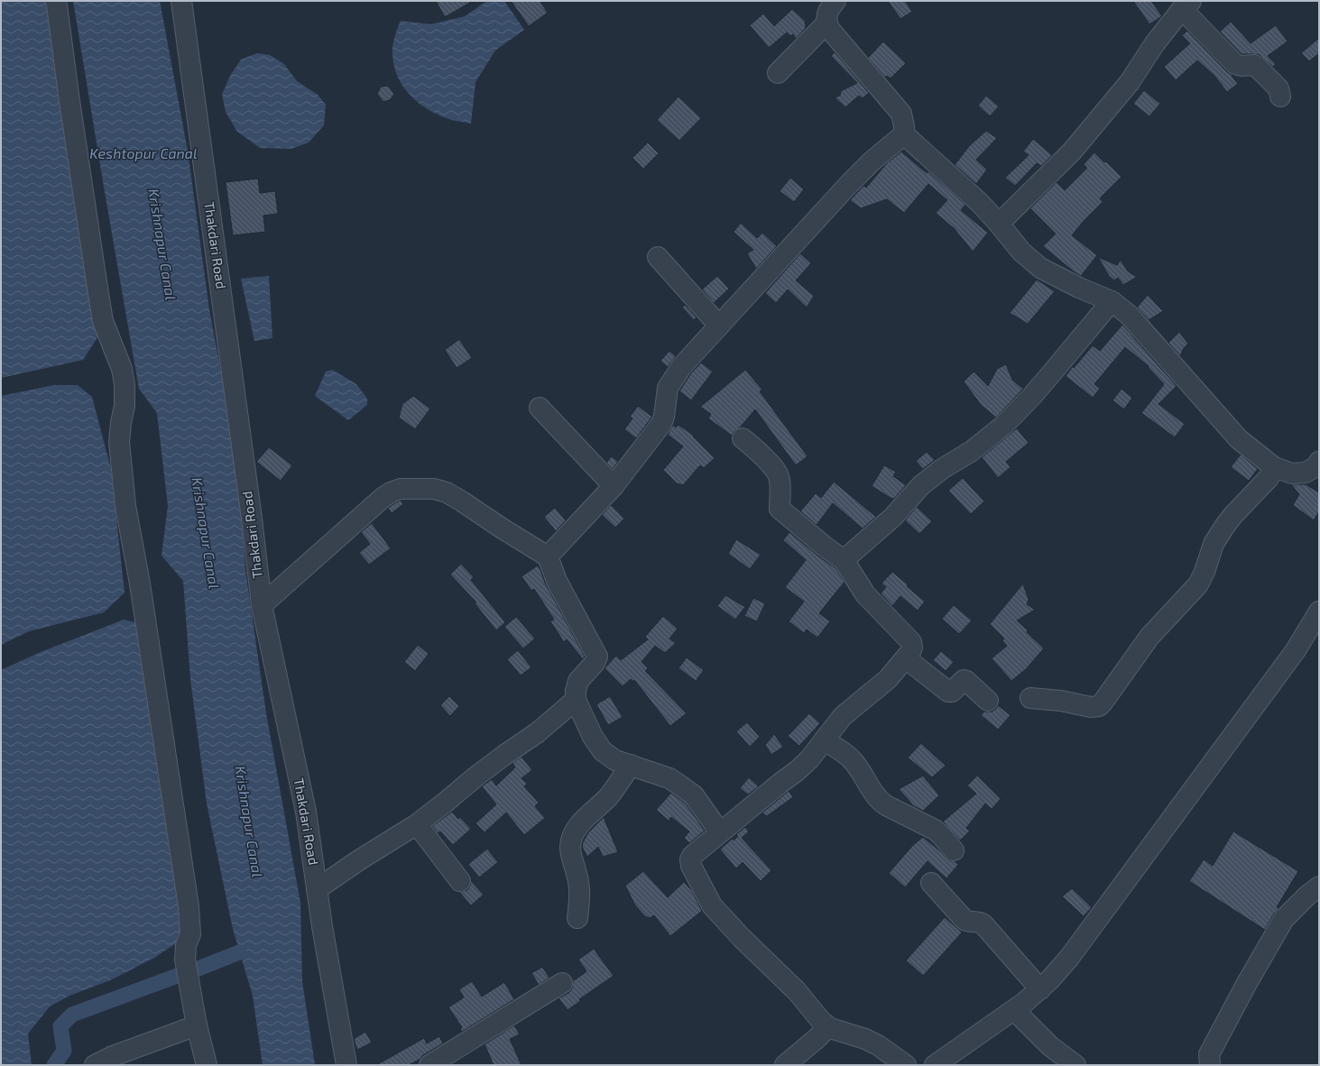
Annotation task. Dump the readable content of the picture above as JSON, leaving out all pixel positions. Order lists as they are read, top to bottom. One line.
{"streets":{"street":["Thakdari Road"]},"water":["Keshtopur Canal","Krishnapur Canal"]}
